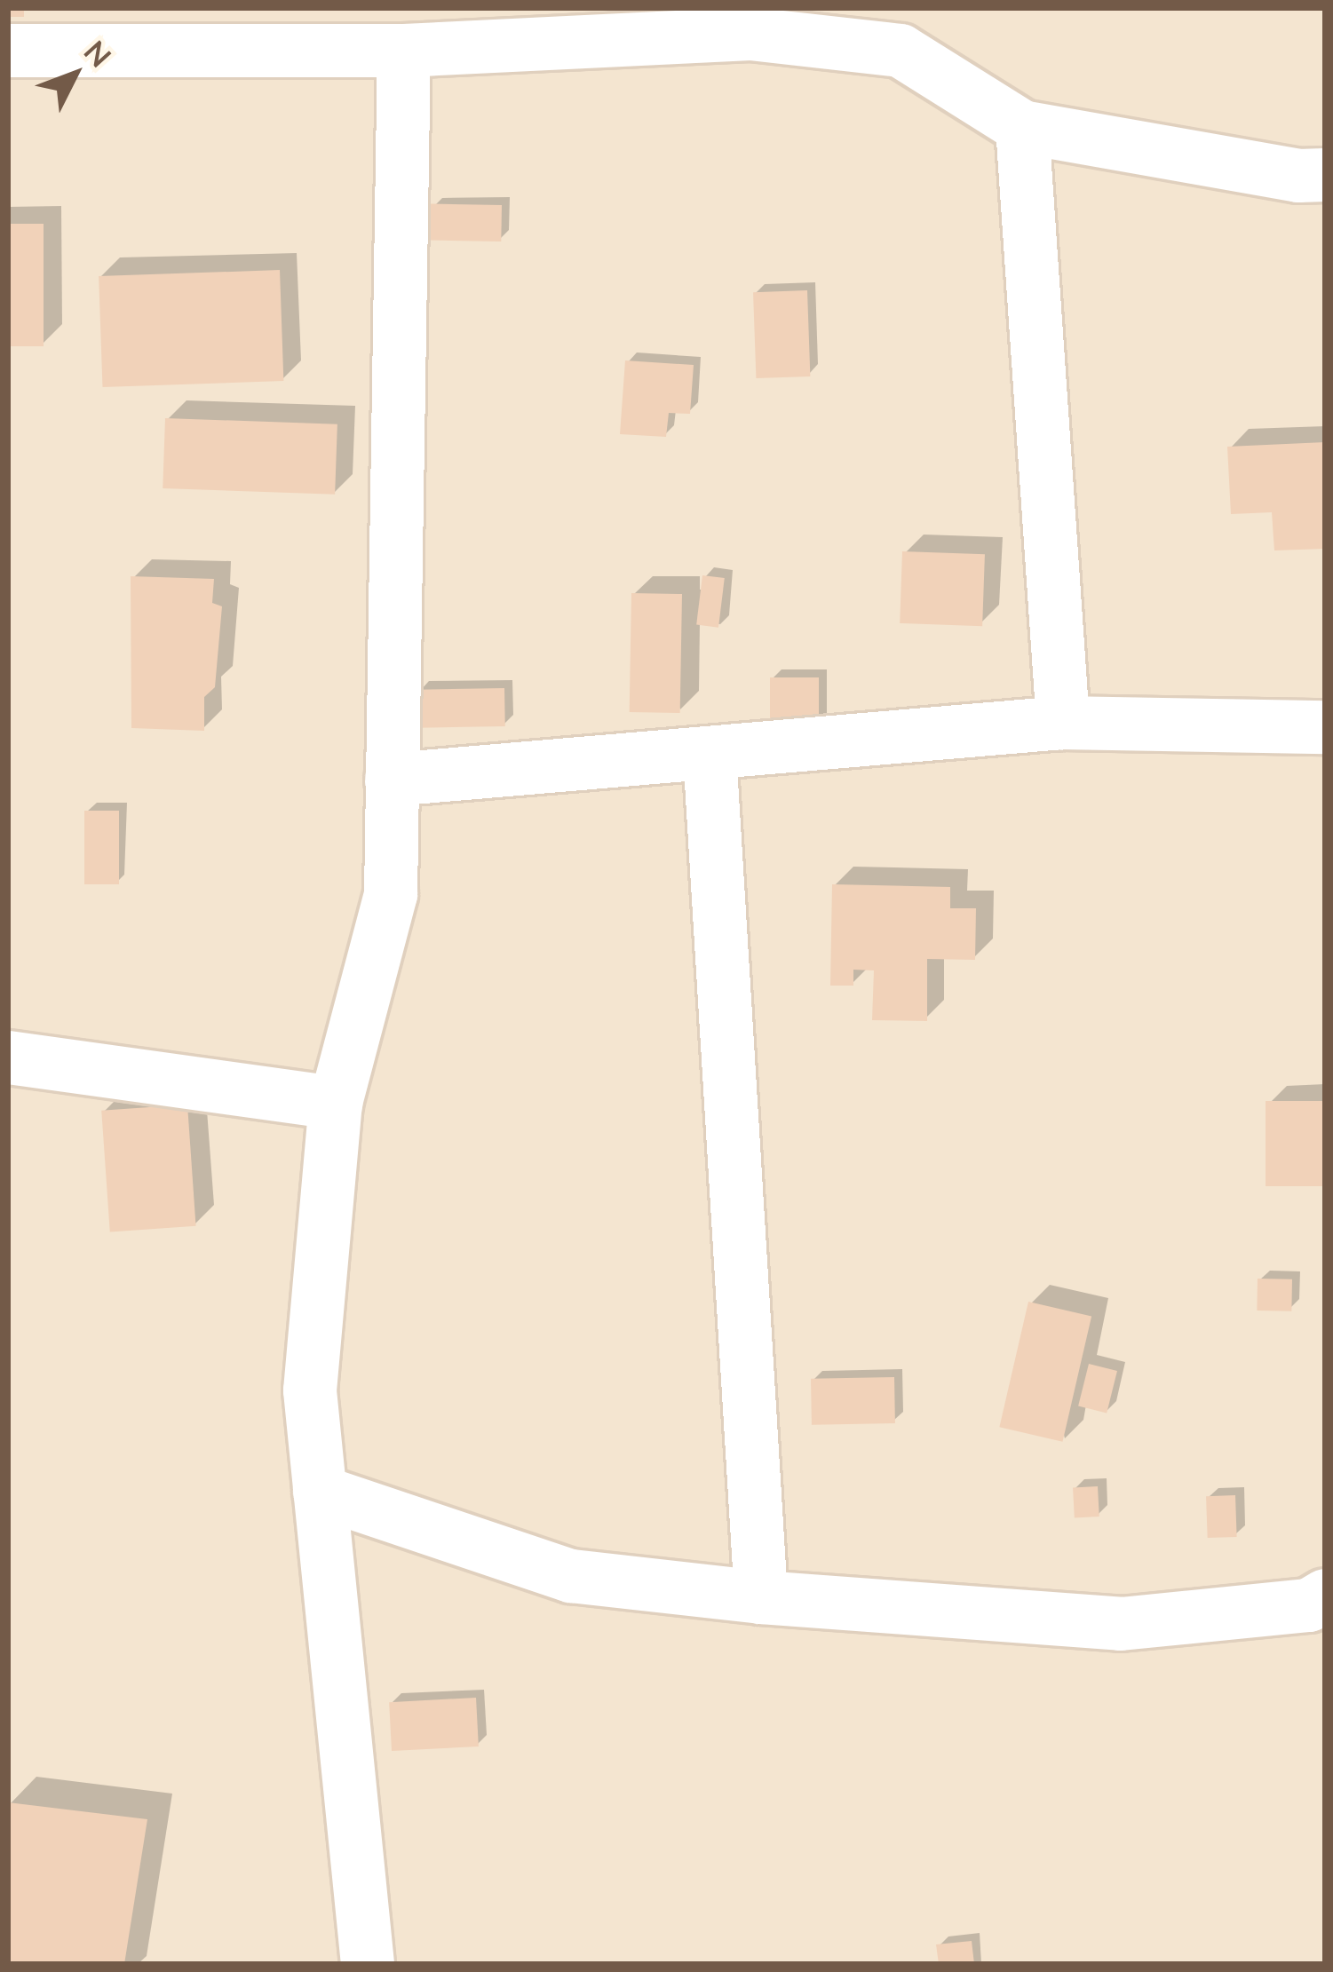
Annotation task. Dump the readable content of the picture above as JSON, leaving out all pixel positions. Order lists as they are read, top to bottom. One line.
{"north":"top right"}
